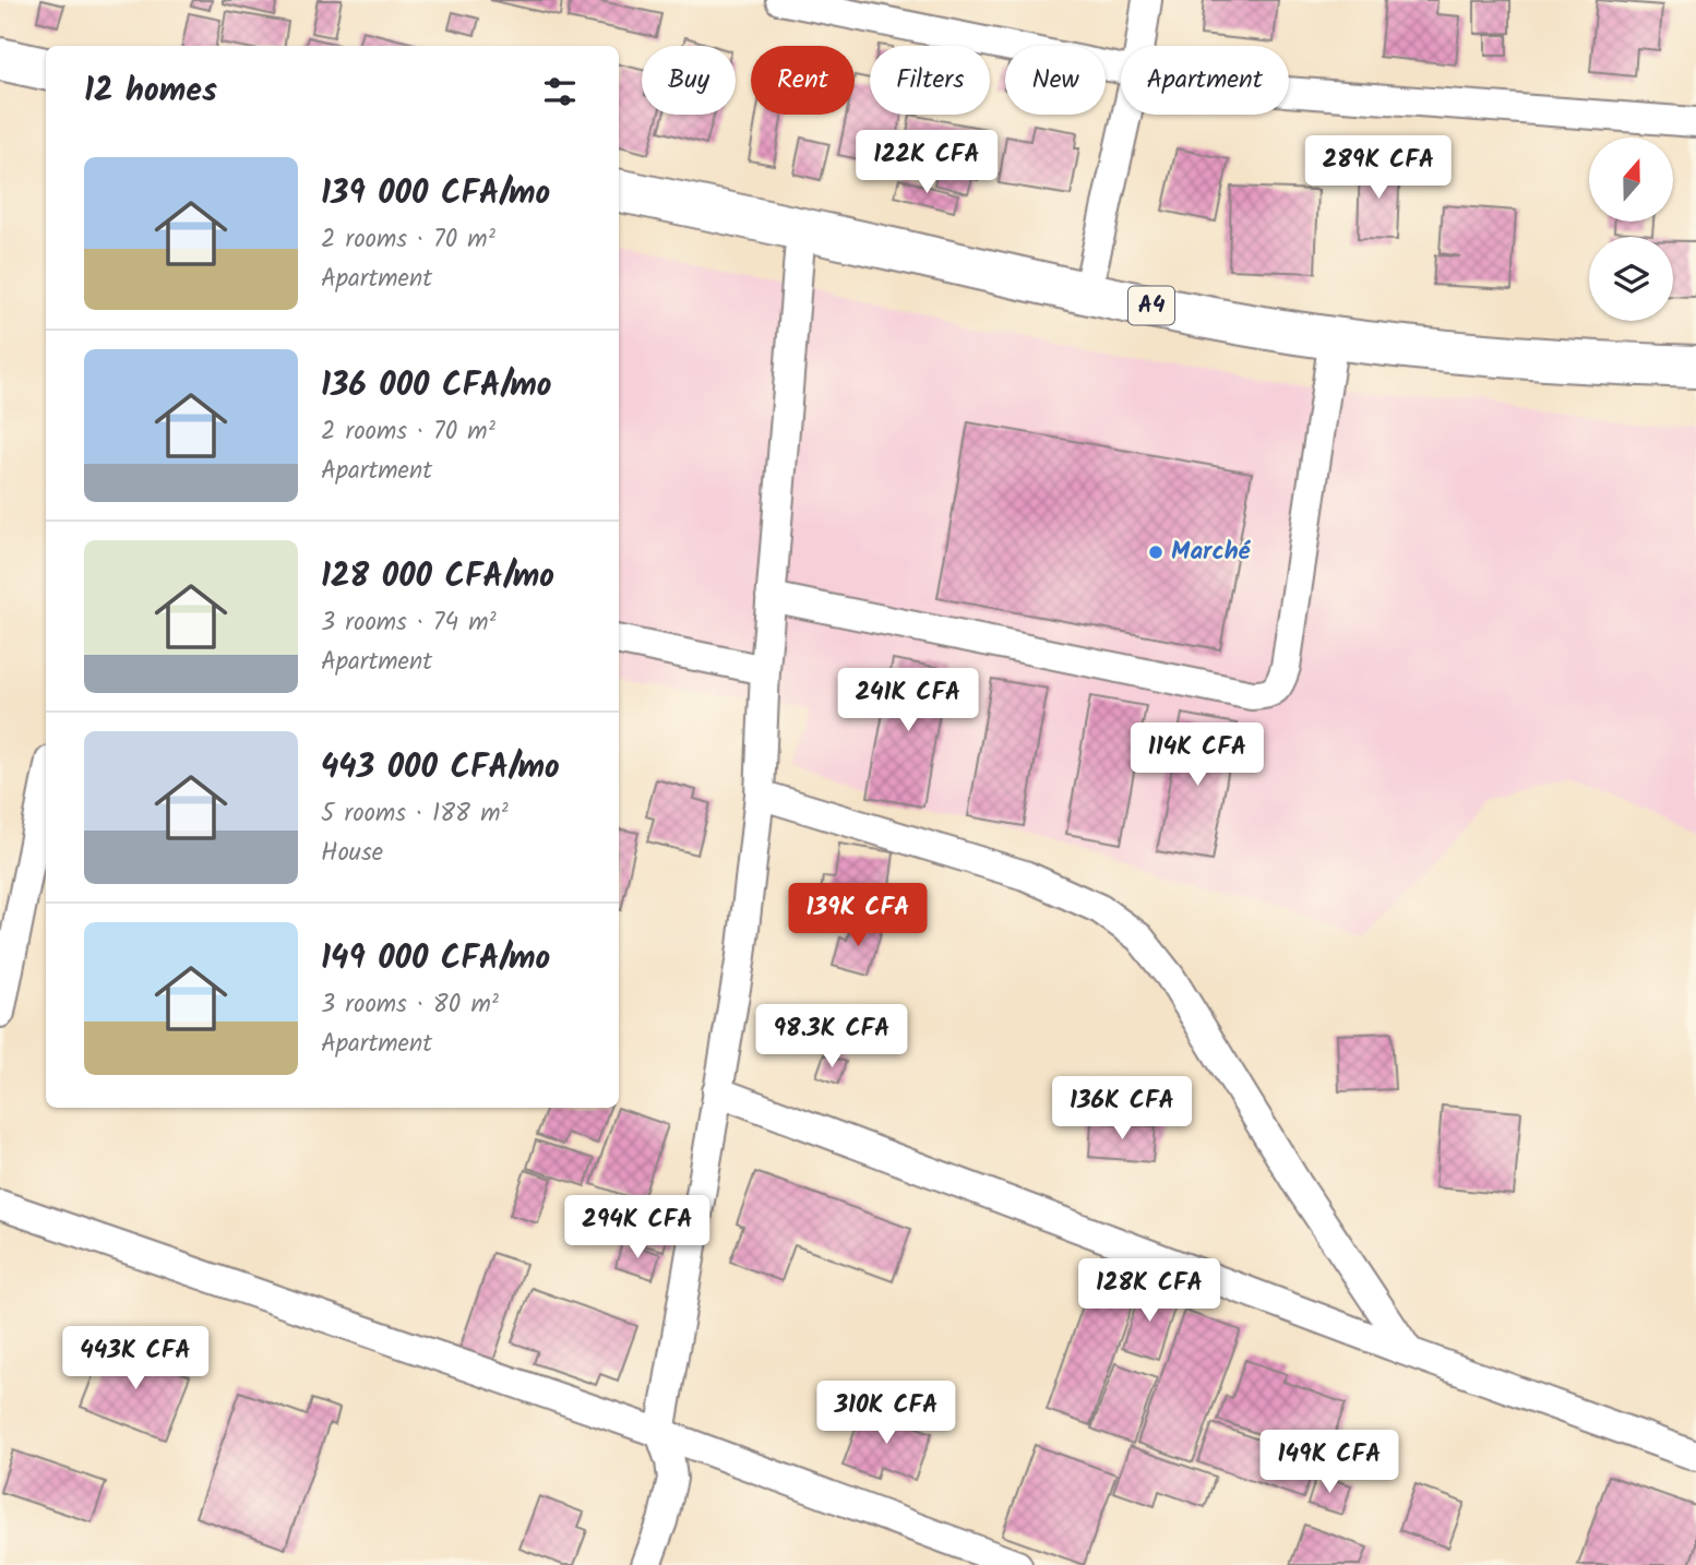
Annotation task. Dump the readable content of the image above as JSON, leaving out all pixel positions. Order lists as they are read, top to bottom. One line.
{"streets":{"main road":["A4"]},"places":["Marché"],"north":"top","page":{"chip":["Buy","Rent","Filters","New","Apartment"],"heading":"12 homes","price":["122K CFA","289K CFA","241K CFA","114K CFA","139K CFA","98.3K CFA","136K CFA","294K CFA","128K CFA","443K CFA","310K CFA","149K CFA"],"list":[{"name":"139 000 CFA/mo","note":"2 rooms · 70 m² · Apartment"},{"name":"136 000 CFA/mo","note":"2 rooms · 70 m² · Apartment"},{"name":"128 000 CFA/mo","note":"3 rooms · 74 m² · Apartment"},{"name":"443 000 CFA/mo","note":"5 rooms · 188 m² · House"},{"name":"149 000 CFA/mo","note":"3 rooms · 80 m² · Apartment"}]}}
